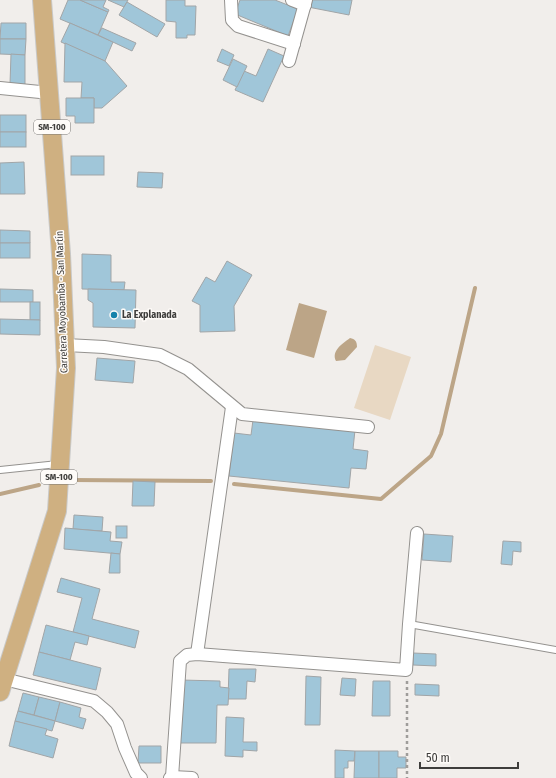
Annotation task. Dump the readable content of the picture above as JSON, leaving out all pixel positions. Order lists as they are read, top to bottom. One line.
{"streets":{"main road":["SM-100","Carretera Moyobamba - San Martín"]},"places":["La Explanada"],"scale_bar":"50 m"}
